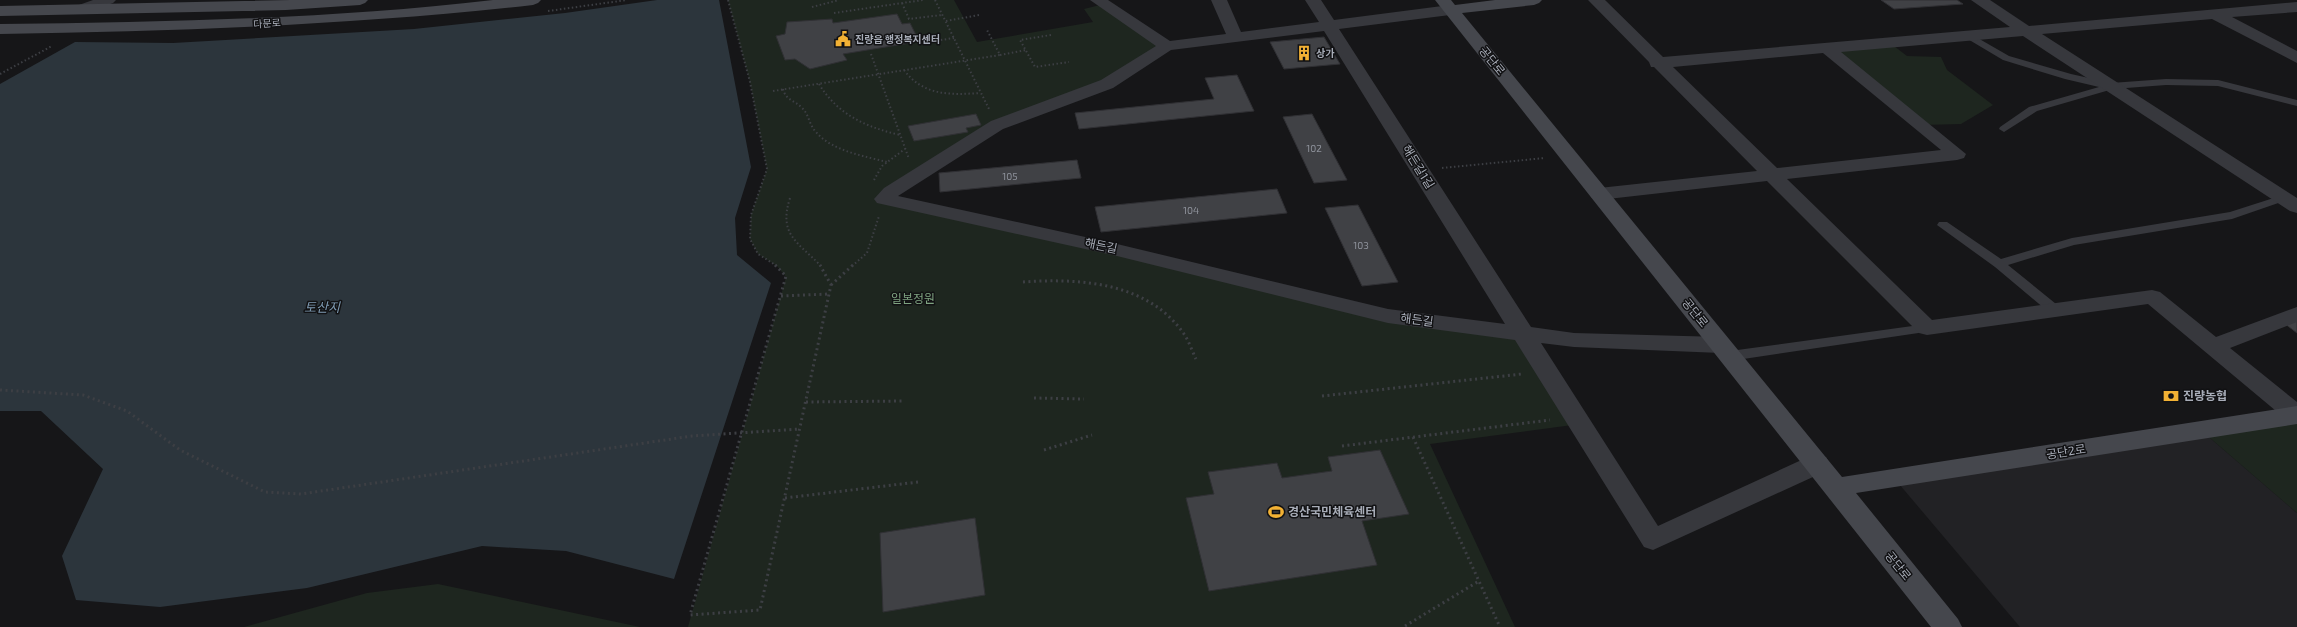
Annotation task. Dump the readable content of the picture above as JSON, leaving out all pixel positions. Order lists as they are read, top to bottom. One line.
{"streets":{"main road":["다문로","공단로","공단2로"],"street":["해든길1길","해든길"]},"crossings":[["공단로","해든길1길"],["공단로","해든길"],["공단로","공단2로"],["해든길1길","해든길"]],"water":["토산지"],"parks":["일본정원"],"places":{"public building":["진량읍 행정복지센터"],"building":["상가"],"bank":["진량농협"],"sports":["경산국민체육센터"]},"house_numbers":["102","105","104","103"]}
